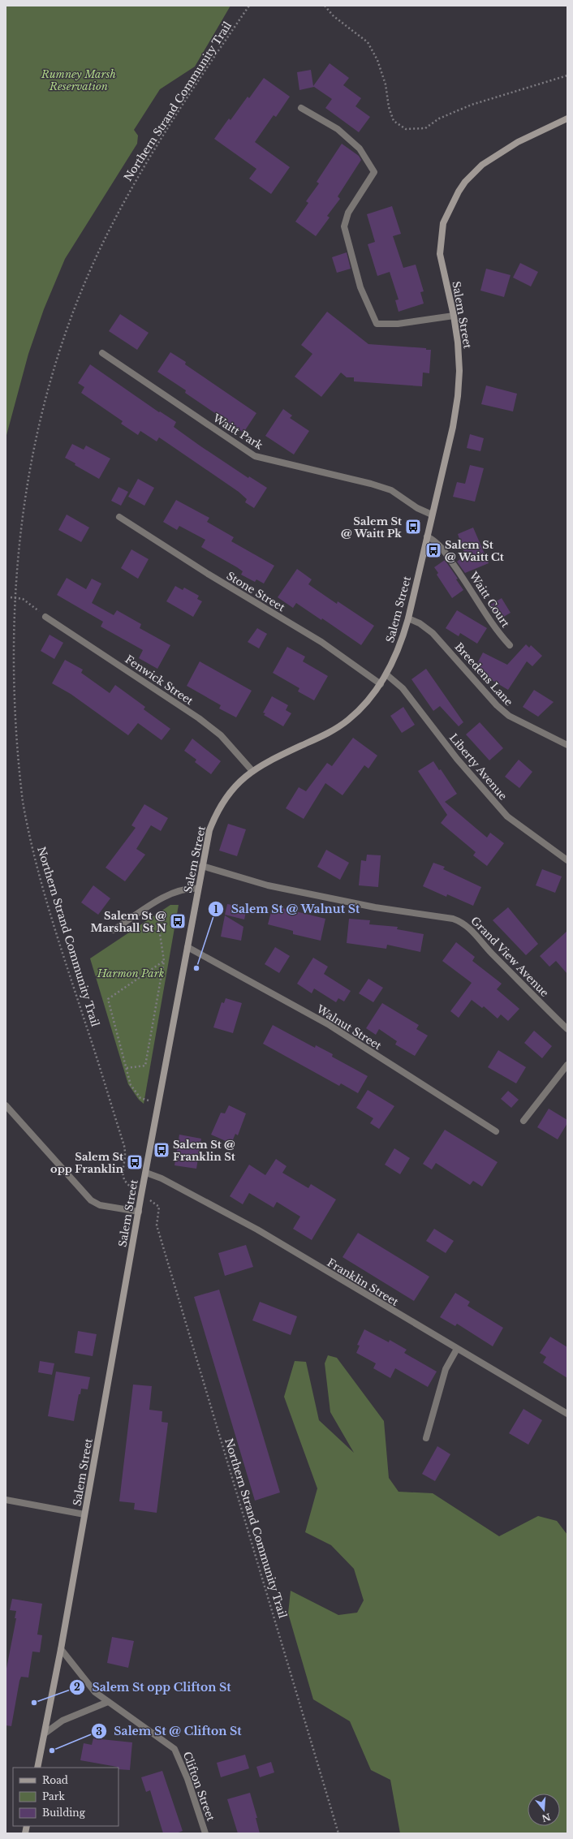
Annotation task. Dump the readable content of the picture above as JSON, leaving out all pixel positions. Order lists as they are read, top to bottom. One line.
{"streets":{"main road":["Salem Street"],"street":["Waitt Park","Stone Street","Waitt Court","Breedens Lane","Fenwick Street","Liberty Avenue","Grand View Avenue","Walnut Street","Franklin Street","Clifton Street"],"path":["Northern Strand Community Trail"]},"crossings":[["Salem Street","Waitt Park"],["Salem Street","Stone Street"],["Salem Street","Waitt Court"],["Salem Street","Breedens Lane"],["Salem Street","Fenwick Street"],["Salem Street","Liberty Avenue"],["Salem Street","Grand View Avenue"],["Salem Street","Walnut Street"],["Salem Street","Franklin Street"],["Salem Street","Clifton Street"]],"parks":["Rumney Marsh Reservation","Harmon Park"],"places":{"bus stop":["Salem St @ Waitt Pk","Salem St @ Waitt Ct","Salem St @ Marshall St N","Salem St @ Franklin St","Salem St opp Franklin"],"other":["Salem St @ Walnut St","Salem St opp Clifton St","Salem St @ Clifton St"]},"legend":["Road","Park","Building"],"north":"bottom"}
